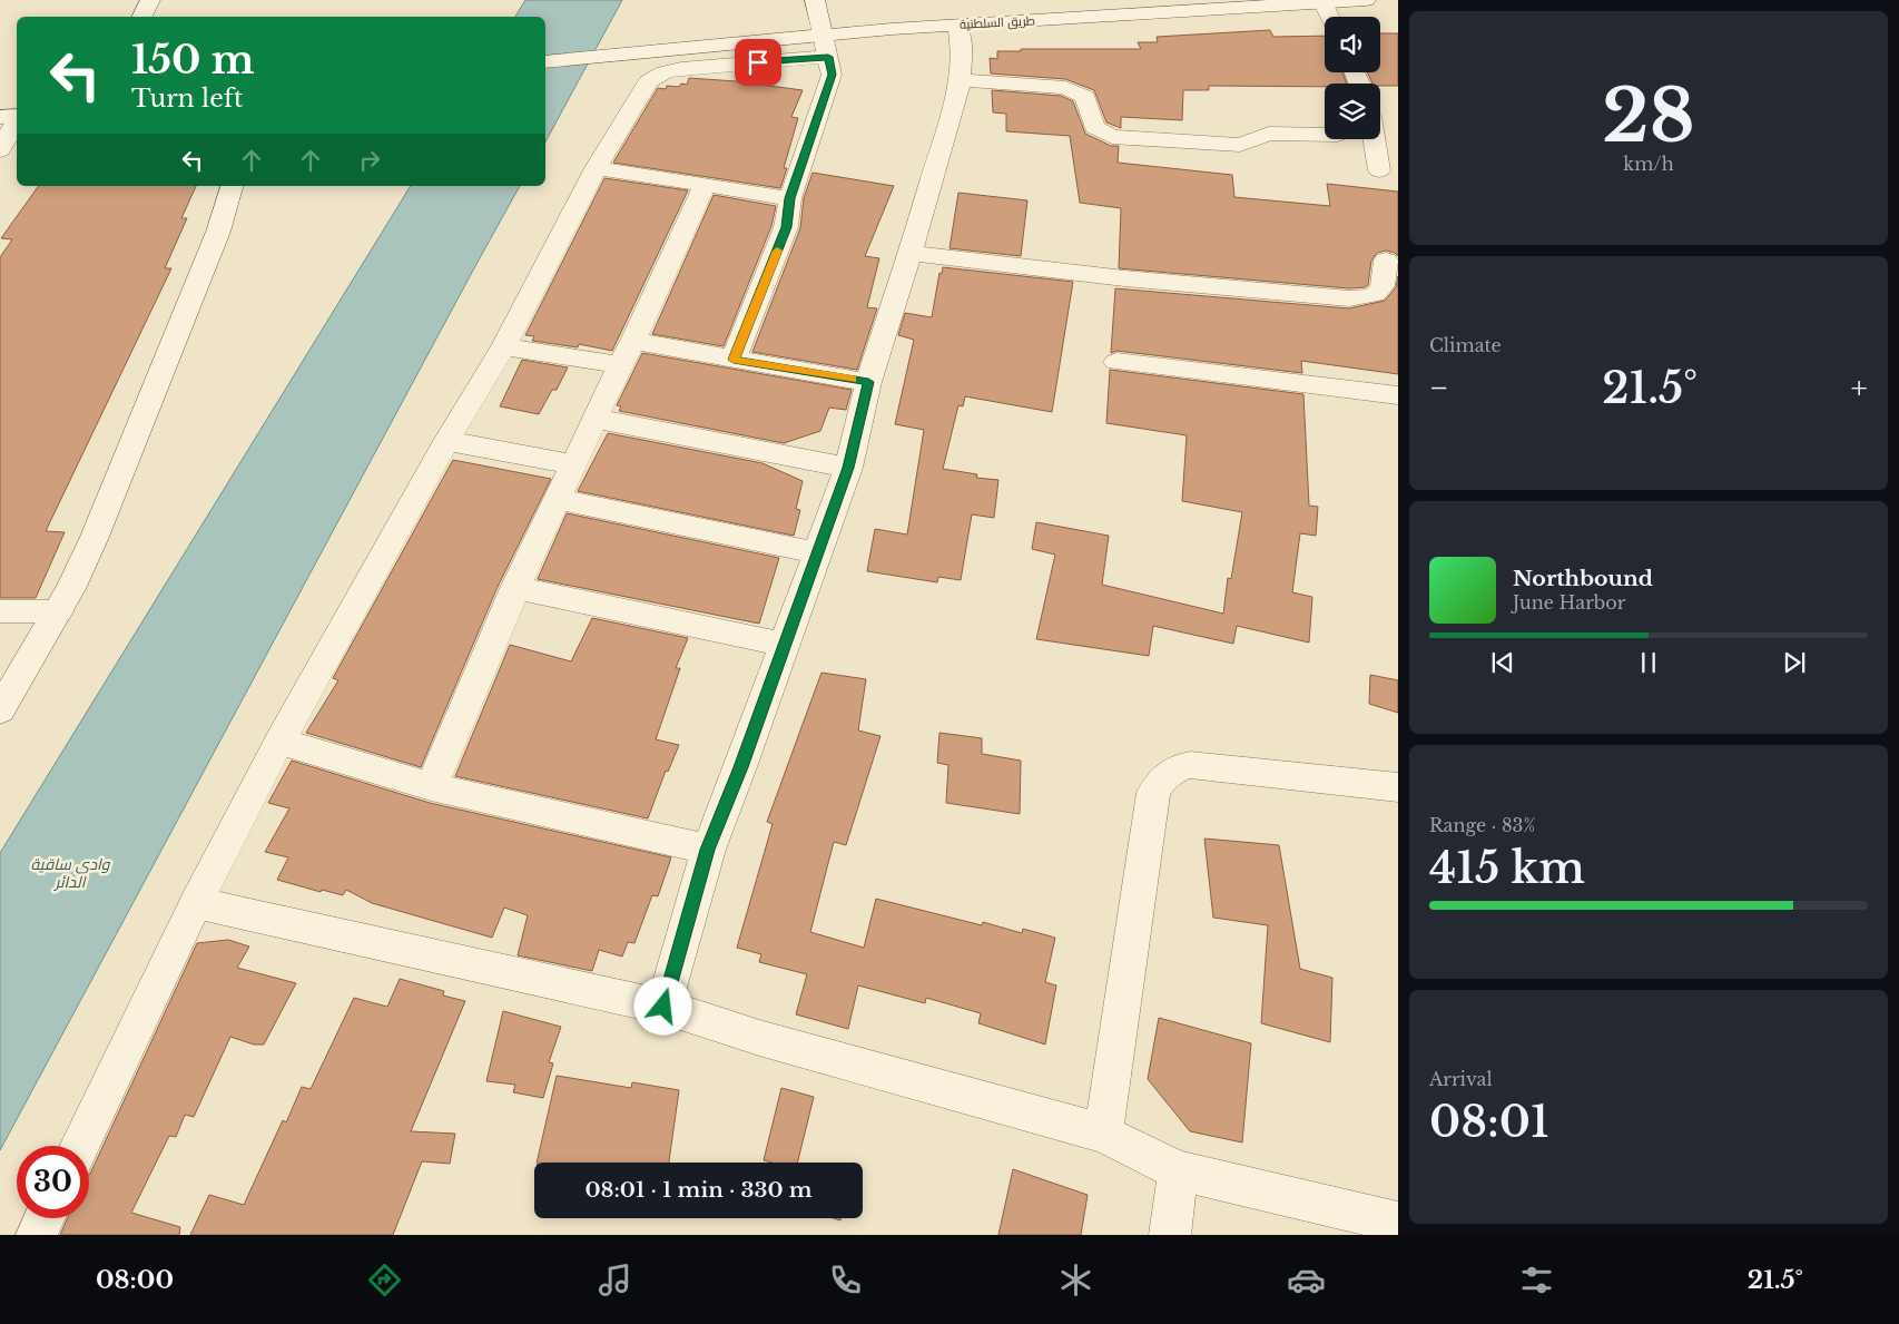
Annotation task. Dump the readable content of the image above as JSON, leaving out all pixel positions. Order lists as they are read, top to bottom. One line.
{"streets":{"street":["طريق السلطنية"]},"water":["وادي ساقية الدائر"],"page":{"tile":[["28","km/h"],"Climate",["Range · 83%","415 km"],["Arrival","08:01"]],"turn":["150 m","Turn left"],"heat":["−","21.5°","+"],"song":["Northbound","June Harbor"],"limit":"30","trip":"08:01 · 1 min · 330 m","tabs":["08:00","21.5°"]}}
